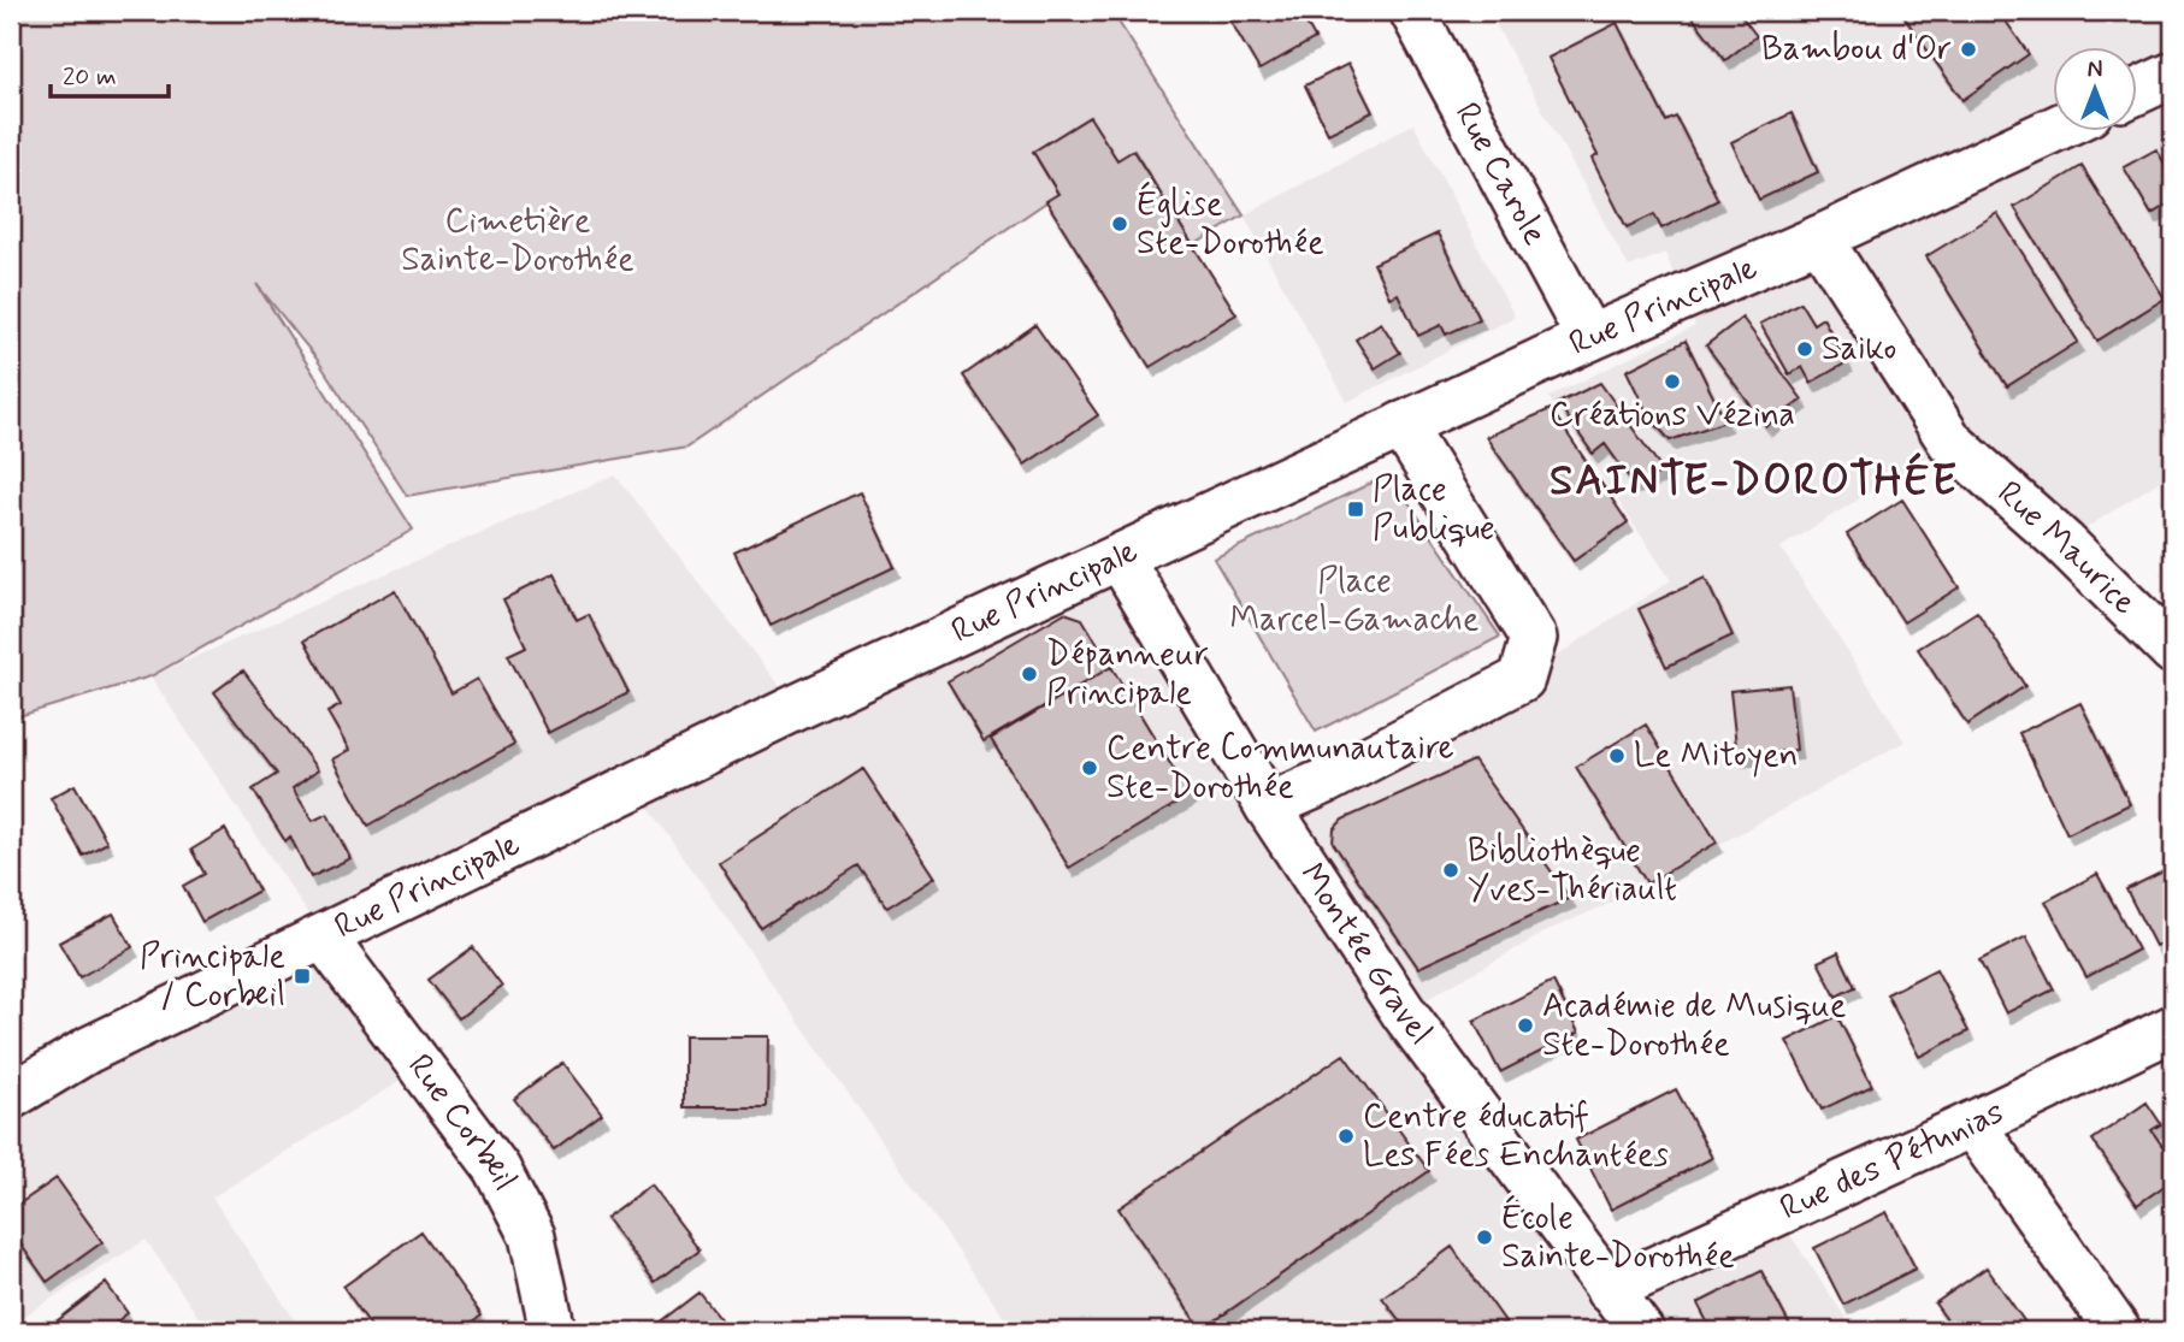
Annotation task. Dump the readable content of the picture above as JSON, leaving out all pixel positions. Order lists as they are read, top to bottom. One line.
{"streets":{"street":["Rue Carole","Rue Principale","Rue Maurice","Montée Gravel","Rue Corbeil","Rue des Pétunias"]},"crossings":[["Rue Carole","Rue Principale"],["Rue Principale","Rue Maurice"],["Rue Principale","Montée Gravel"],["Rue Principale","Rue Corbeil"],["Montée Gravel","Rue des Pétunias"]],"districts":["SAINTE-DOROTHÉE"],"parks":["Cimetière Sainte-Dorothée","Place Marcel-Gamache"],"places":{"other":["Bambou d'Or","Église Ste-Dorothée","Saiko","Créations Vézina","Dépanneur Principale","Le Mitoyen","Centre Communautaire Ste-Dorothée","Bibliothèque Yves-Thériault","Académie de Musique Ste-Dorothée","Centre éducatif Les Fées Enchantées","École Sainte-Dorothée"],"transit":["Place Publique","Principale / Corbeil"]},"scale_bar":"20 m","north":"top"}
